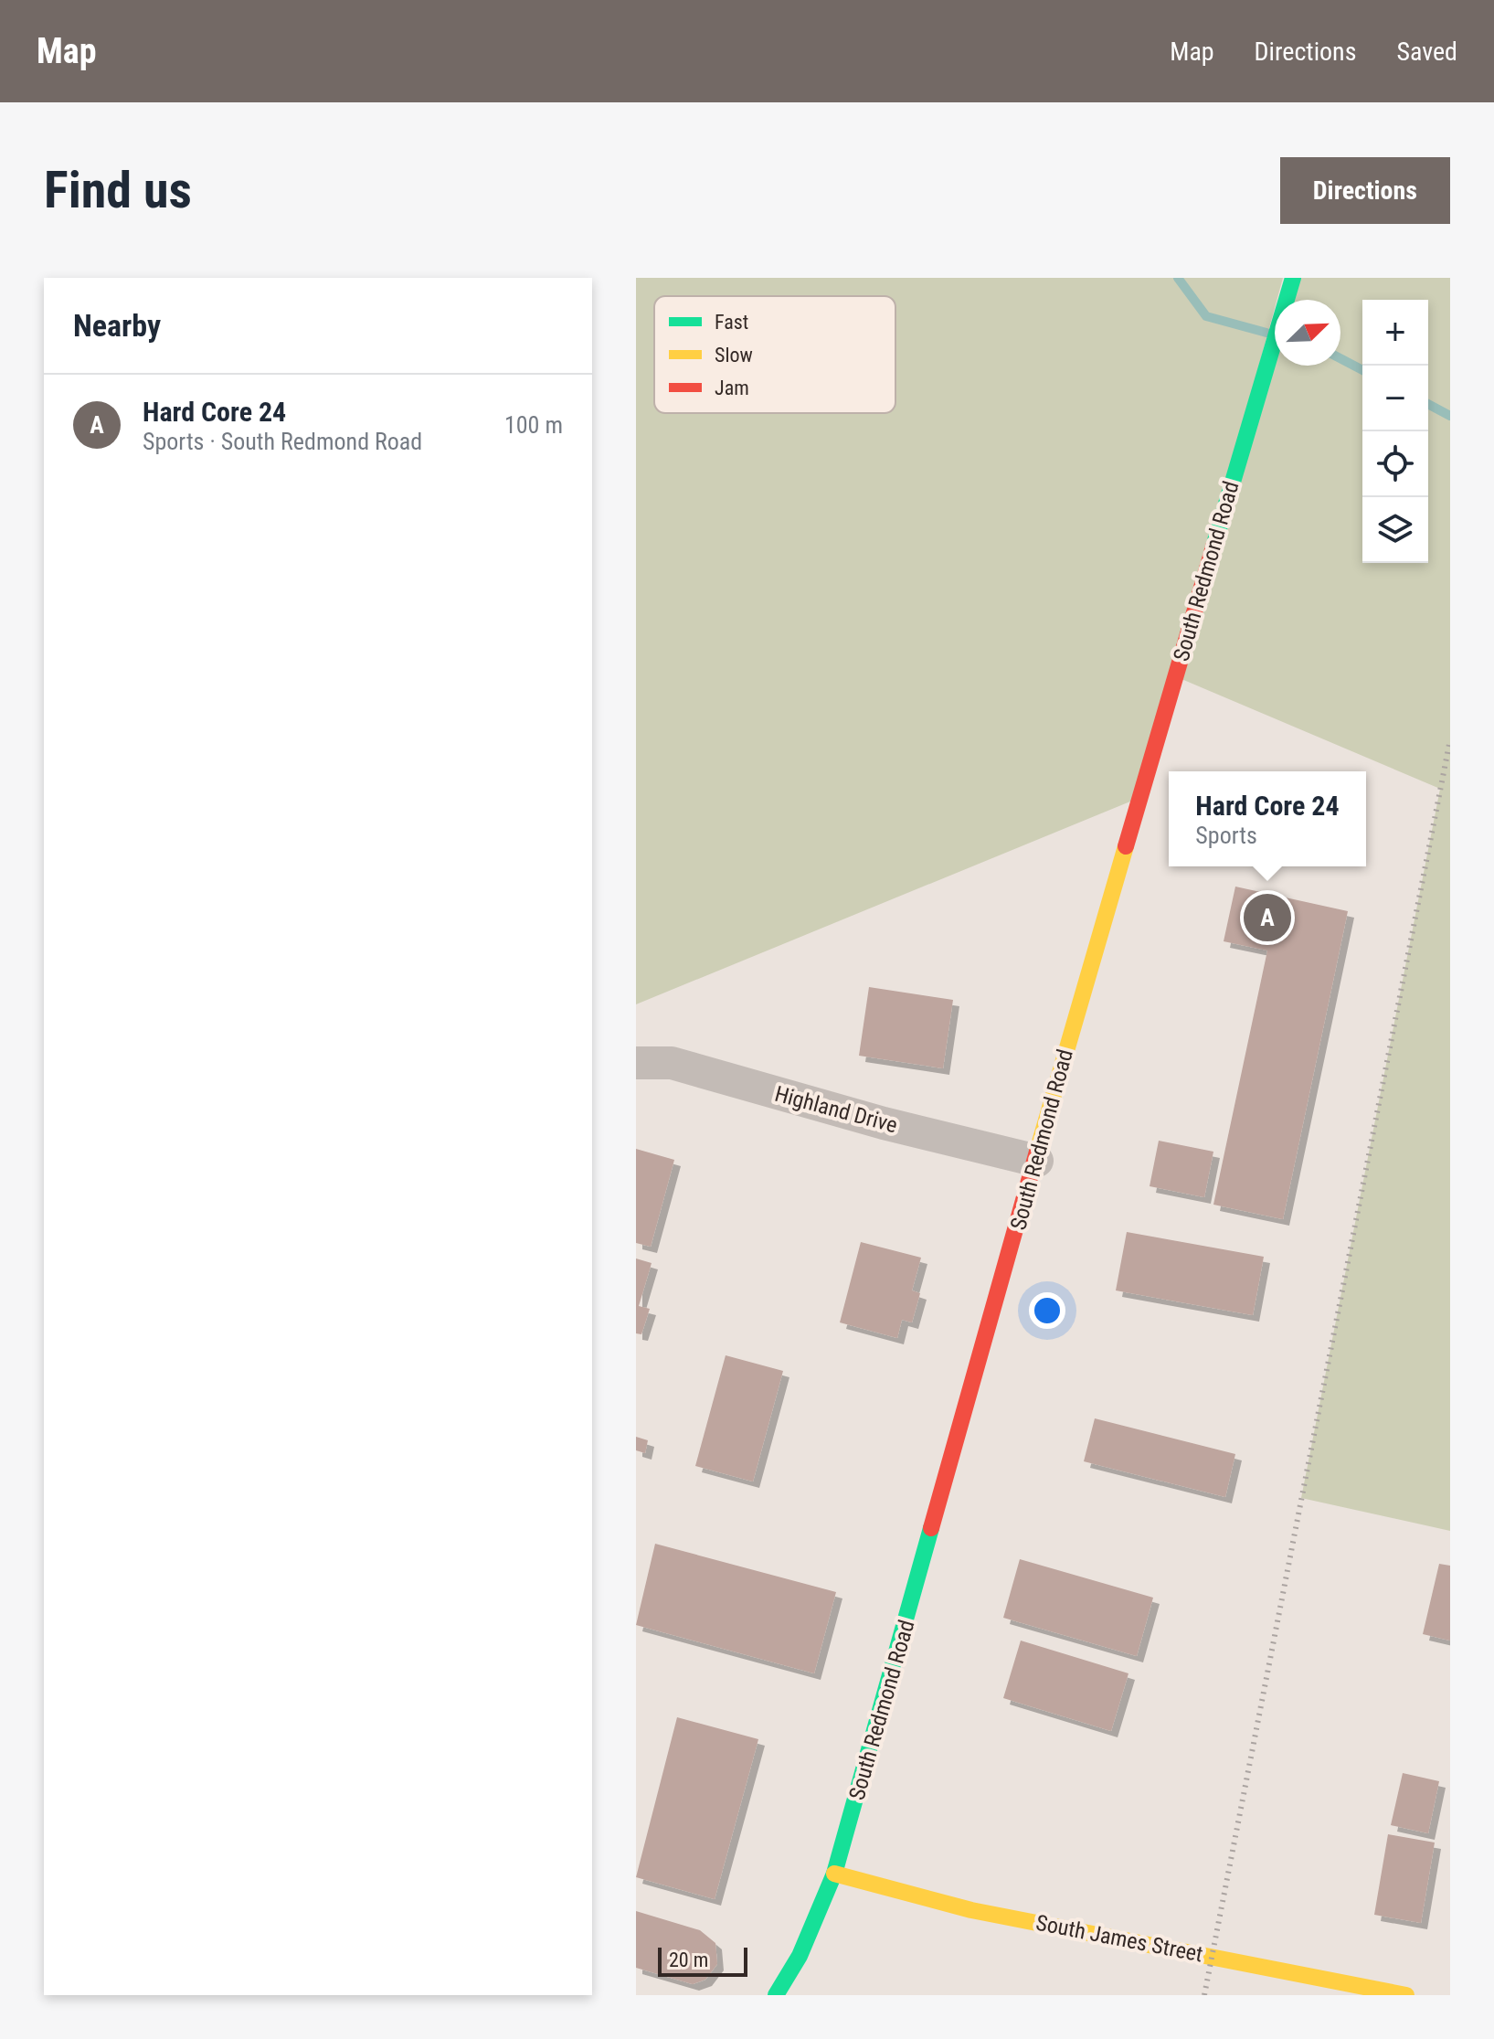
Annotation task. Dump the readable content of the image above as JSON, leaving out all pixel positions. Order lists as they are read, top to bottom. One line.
{"streets":{"street":["South Redmond Road","Highland Drive","South James Street"]},"crossings":[["South Redmond Road","Highland Drive"],["South Redmond Road","South James Street"]],"legend":["Fast","Slow","Jam"],"scale_bar":"20 m","north":"top right","page":{"header":"Map","nav":["Map","Directions","Saved"],"buttons":"Directions","title":"Find us","heading":"Nearby","map_buttons":["+","−"],"list":[{"mark":"A","name":"Hard Core 24","note":"Sports · South Redmond Road","value":"100 m"}],"popup":["Hard Core 24","Sports"],"pins":"A","scale":"20 m"}}
